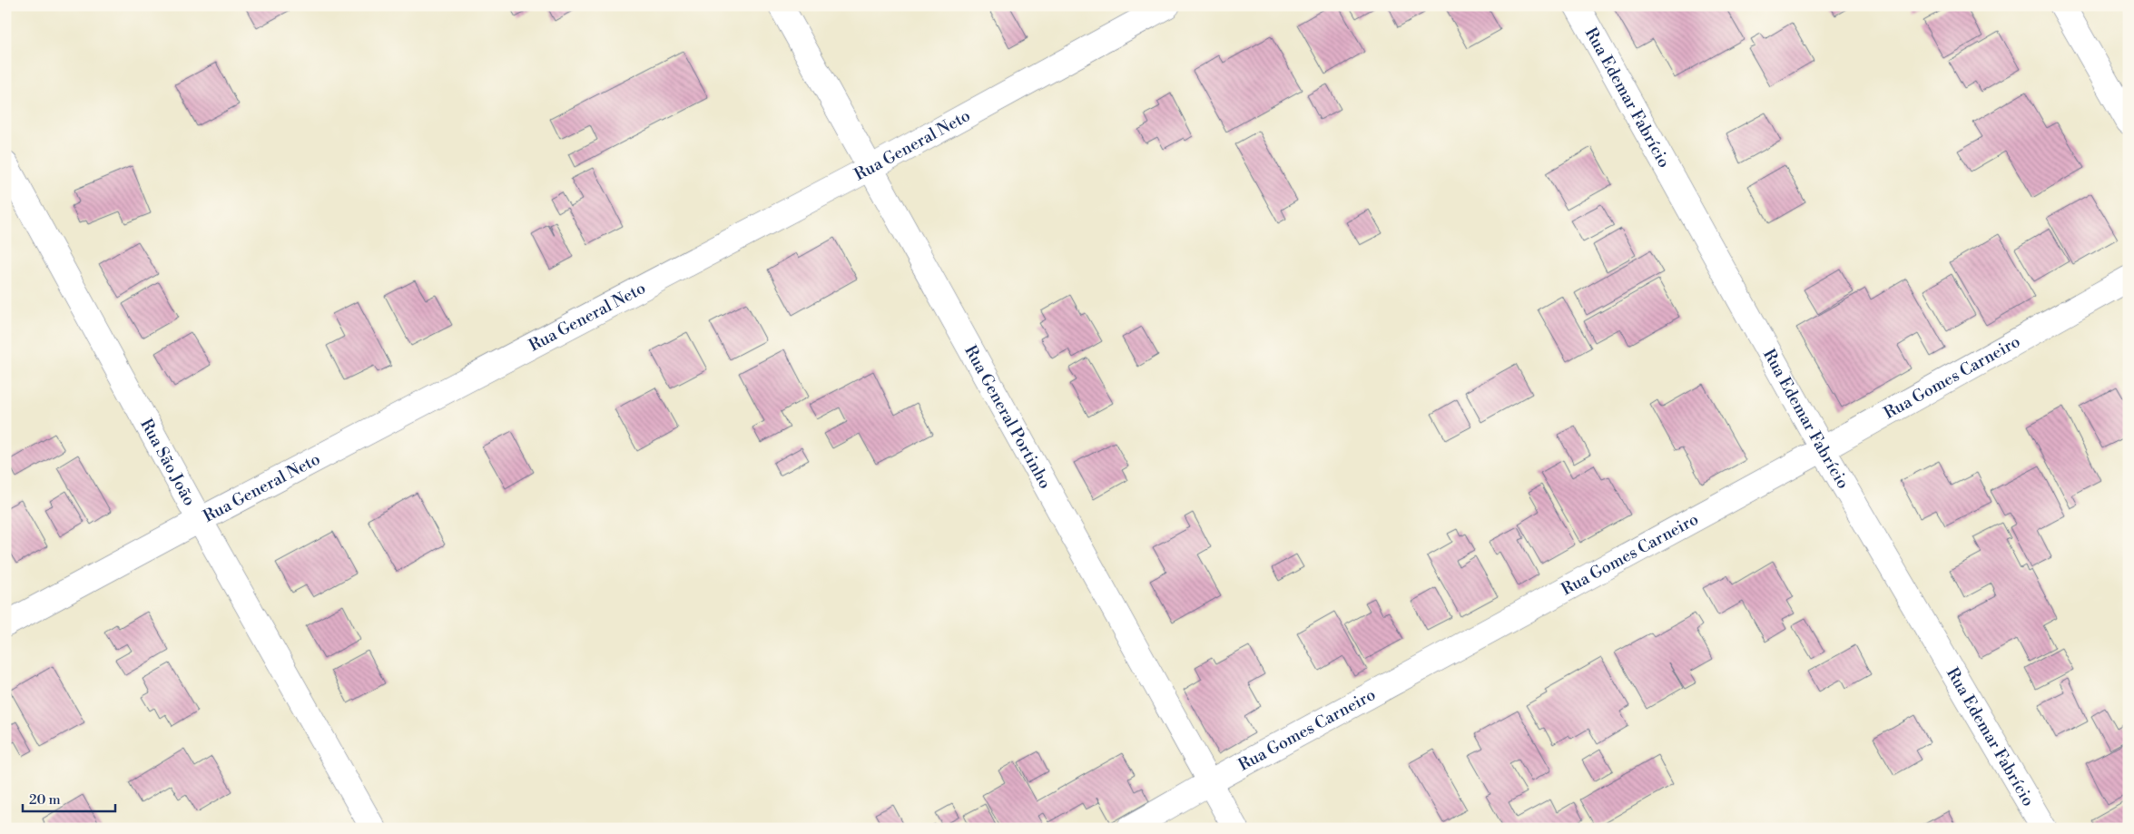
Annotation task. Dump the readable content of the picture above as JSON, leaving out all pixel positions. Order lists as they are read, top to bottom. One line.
{"streets":{"street":["Rua Edemar Fabrício","Rua General Neto","Rua Gomes Carneiro","Rua General Portinho","Rua São João"]},"crossings":[["Rua Edemar Fabrício","Rua Gomes Carneiro"],["Rua General Neto","Rua General Portinho"],["Rua General Neto","Rua São João"],["Rua Gomes Carneiro","Rua General Portinho"]],"scale_bar":"20 m"}
